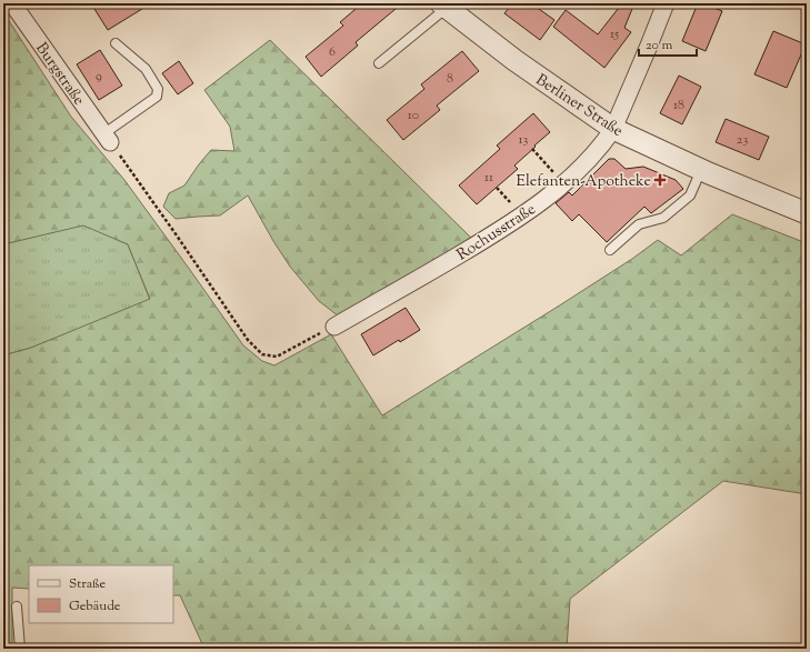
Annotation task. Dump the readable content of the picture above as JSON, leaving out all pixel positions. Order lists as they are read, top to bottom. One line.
{"streets":{"street":["Burgstraße","Berliner Straße","Rochusstraße"]},"crossings":[["Berliner Straße","Rochusstraße"]],"places":{"health":["Elefanten-Apotheke"]},"house_numbers":["15","6","9","8","18","10","13","23","11"],"legend":["Straße","Gebäude"],"scale_bar":"20 m"}
